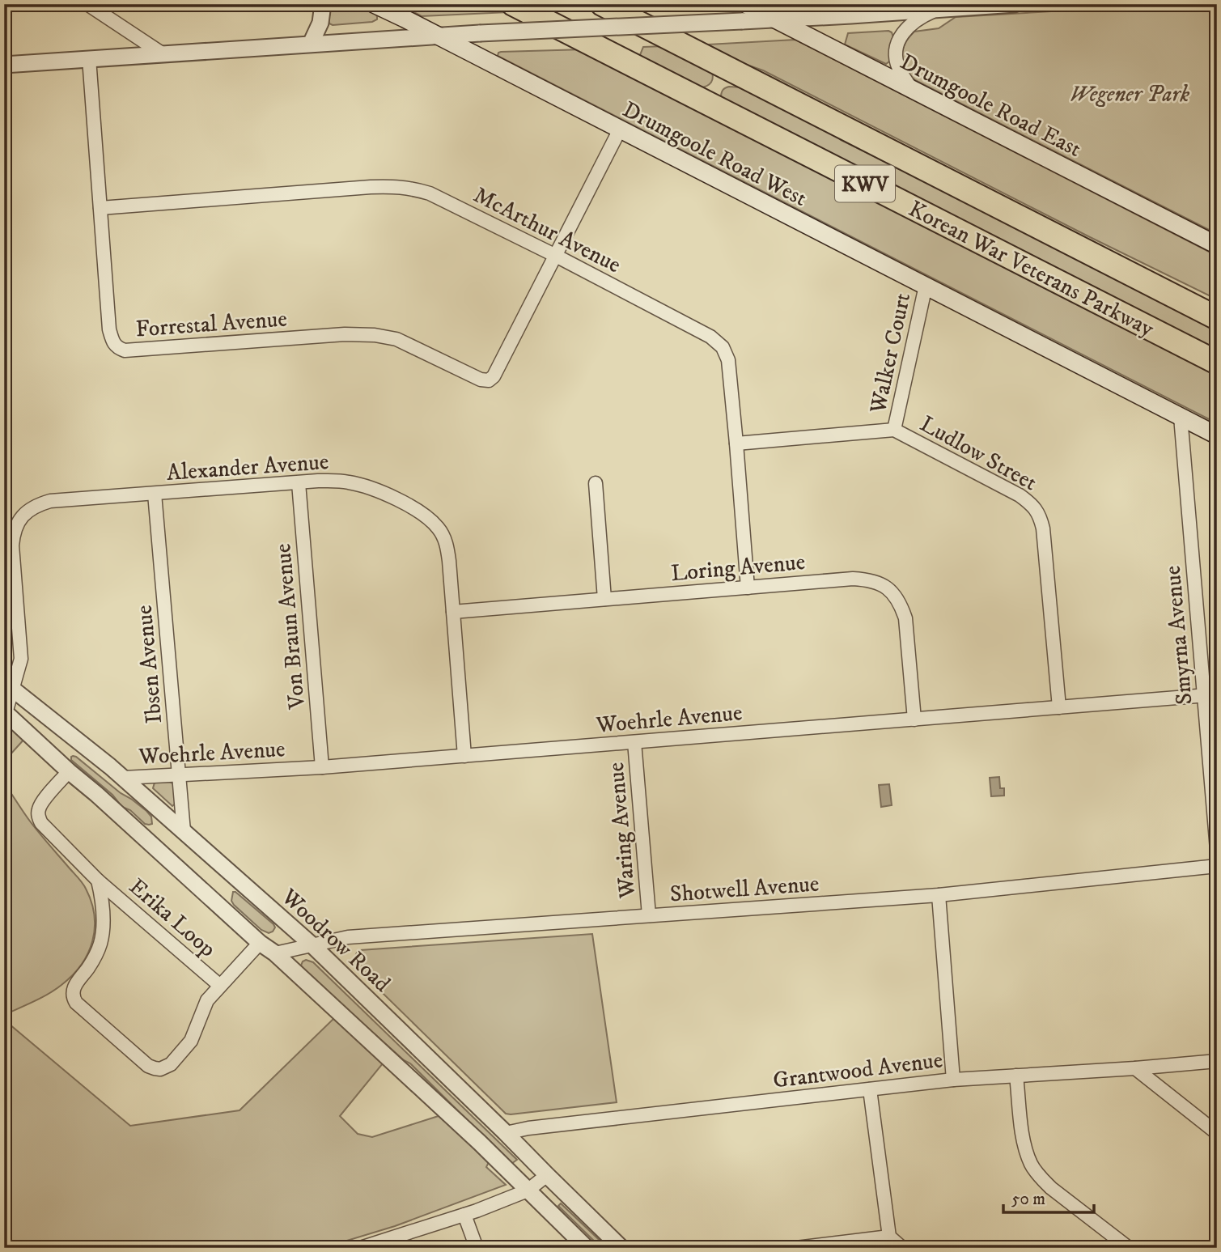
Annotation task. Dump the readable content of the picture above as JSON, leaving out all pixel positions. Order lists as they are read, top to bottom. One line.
{"streets":{"highway":["KWV","Korean War Veterans Parkway"],"main road":["Drumgoole Road East","Drumgoole Road West"],"street":["McArthur Avenue","Forrestal Avenue","Walker Court","Ludlow Street","Alexander Avenue","Loring Avenue","Von Braun Avenue","Smyrna Avenue","Ibsen Avenue","Woehrle Avenue","Waring Avenue","Shotwell Avenue","Erika Loop","Woodrow Road","Grantwood Avenue"]},"crossings":[["Drumgoole Road West","Walker Court"],["Drumgoole Road West","Smyrna Avenue"],["McArthur Avenue","Forrestal Avenue"],["McArthur Avenue","Ludlow Street"],["McArthur Avenue","Loring Avenue"],["Walker Court","Ludlow Street"],["Ludlow Street","Woehrle Avenue"],["Alexander Avenue","Loring Avenue"],["Alexander Avenue","Von Braun Avenue"],["Alexander Avenue","Ibsen Avenue"],["Alexander Avenue","Woehrle Avenue"],["Alexander Avenue","Woodrow Road"],["Loring Avenue","Woehrle Avenue"],["Von Braun Avenue","Woehrle Avenue"],["Smyrna Avenue","Woehrle Avenue"],["Ibsen Avenue","Woehrle Avenue"],["Ibsen Avenue","Woodrow Road"],["Woehrle Avenue","Waring Avenue"],["Woehrle Avenue","Woodrow Road"],["Waring Avenue","Shotwell Avenue"],["Shotwell Avenue","Woodrow Road"],["Woodrow Road","Grantwood Avenue"]],"parks":["Wegener Park"],"scale_bar":"50 m"}
